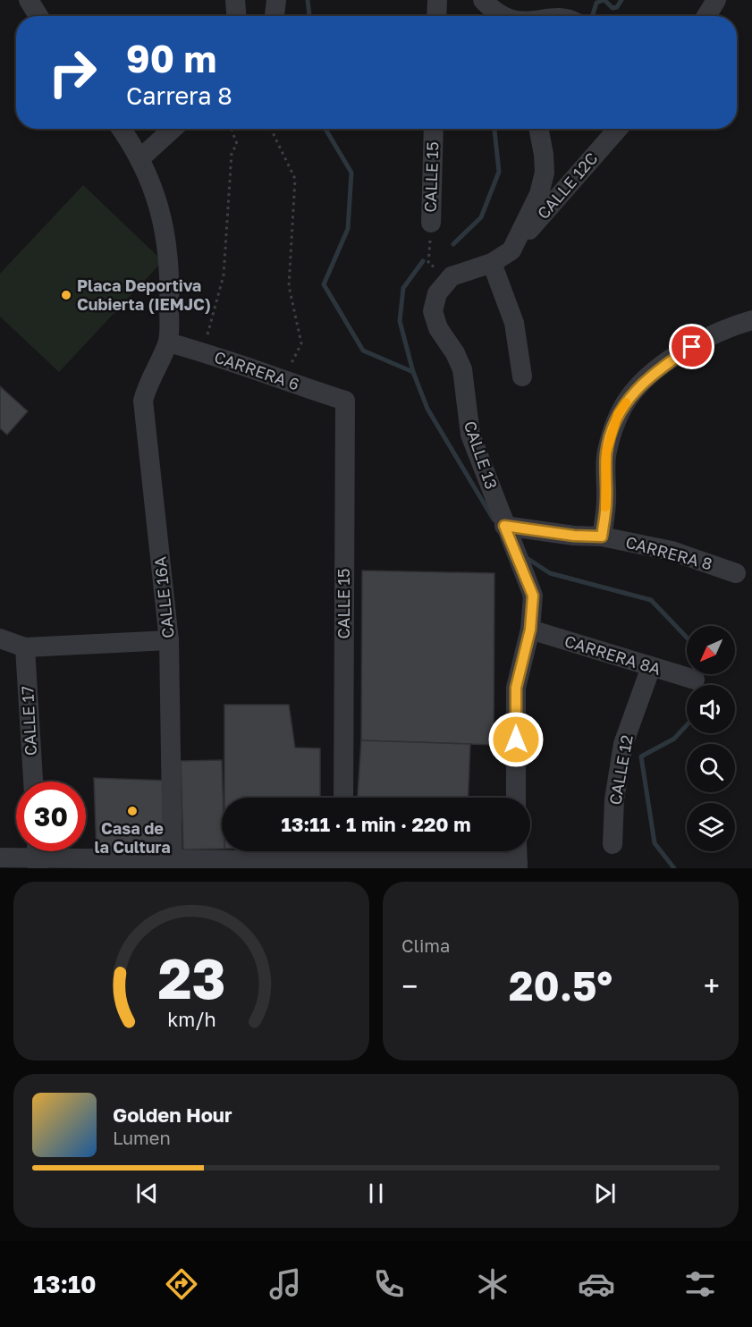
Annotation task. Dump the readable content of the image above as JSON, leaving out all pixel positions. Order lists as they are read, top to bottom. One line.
{"streets":{"street":["CALLE 15","CALLE 12C","CARRERA 6","CALLE 13","CARRERA 8","CALLE 16A","CARRERA 8A","CALLE 17","CALLE 12"]},"crossings":[["CALLE 15","CARRERA 6"],["CALLE 12C","CALLE 13"],["CARRERA 6","CALLE 16A"],["CALLE 13","CARRERA 8"],["CALLE 13","CARRERA 8A"],["CARRERA 8A","CALLE 12"]],"places":["Placa Deportiva Cubierta (IEMJC)","Casa de la Cultura"],"north":"bottom left","page":{"turn":["90 m","Carrera 8"],"limit":"30","trip":"13:11 · 1 min · 220 m","tile":"Clima","heat":["−","20.5°","+"],"song":["Golden Hour","Lumen"],"tabs":"13:10","gauge":["23","km/h"]}}
